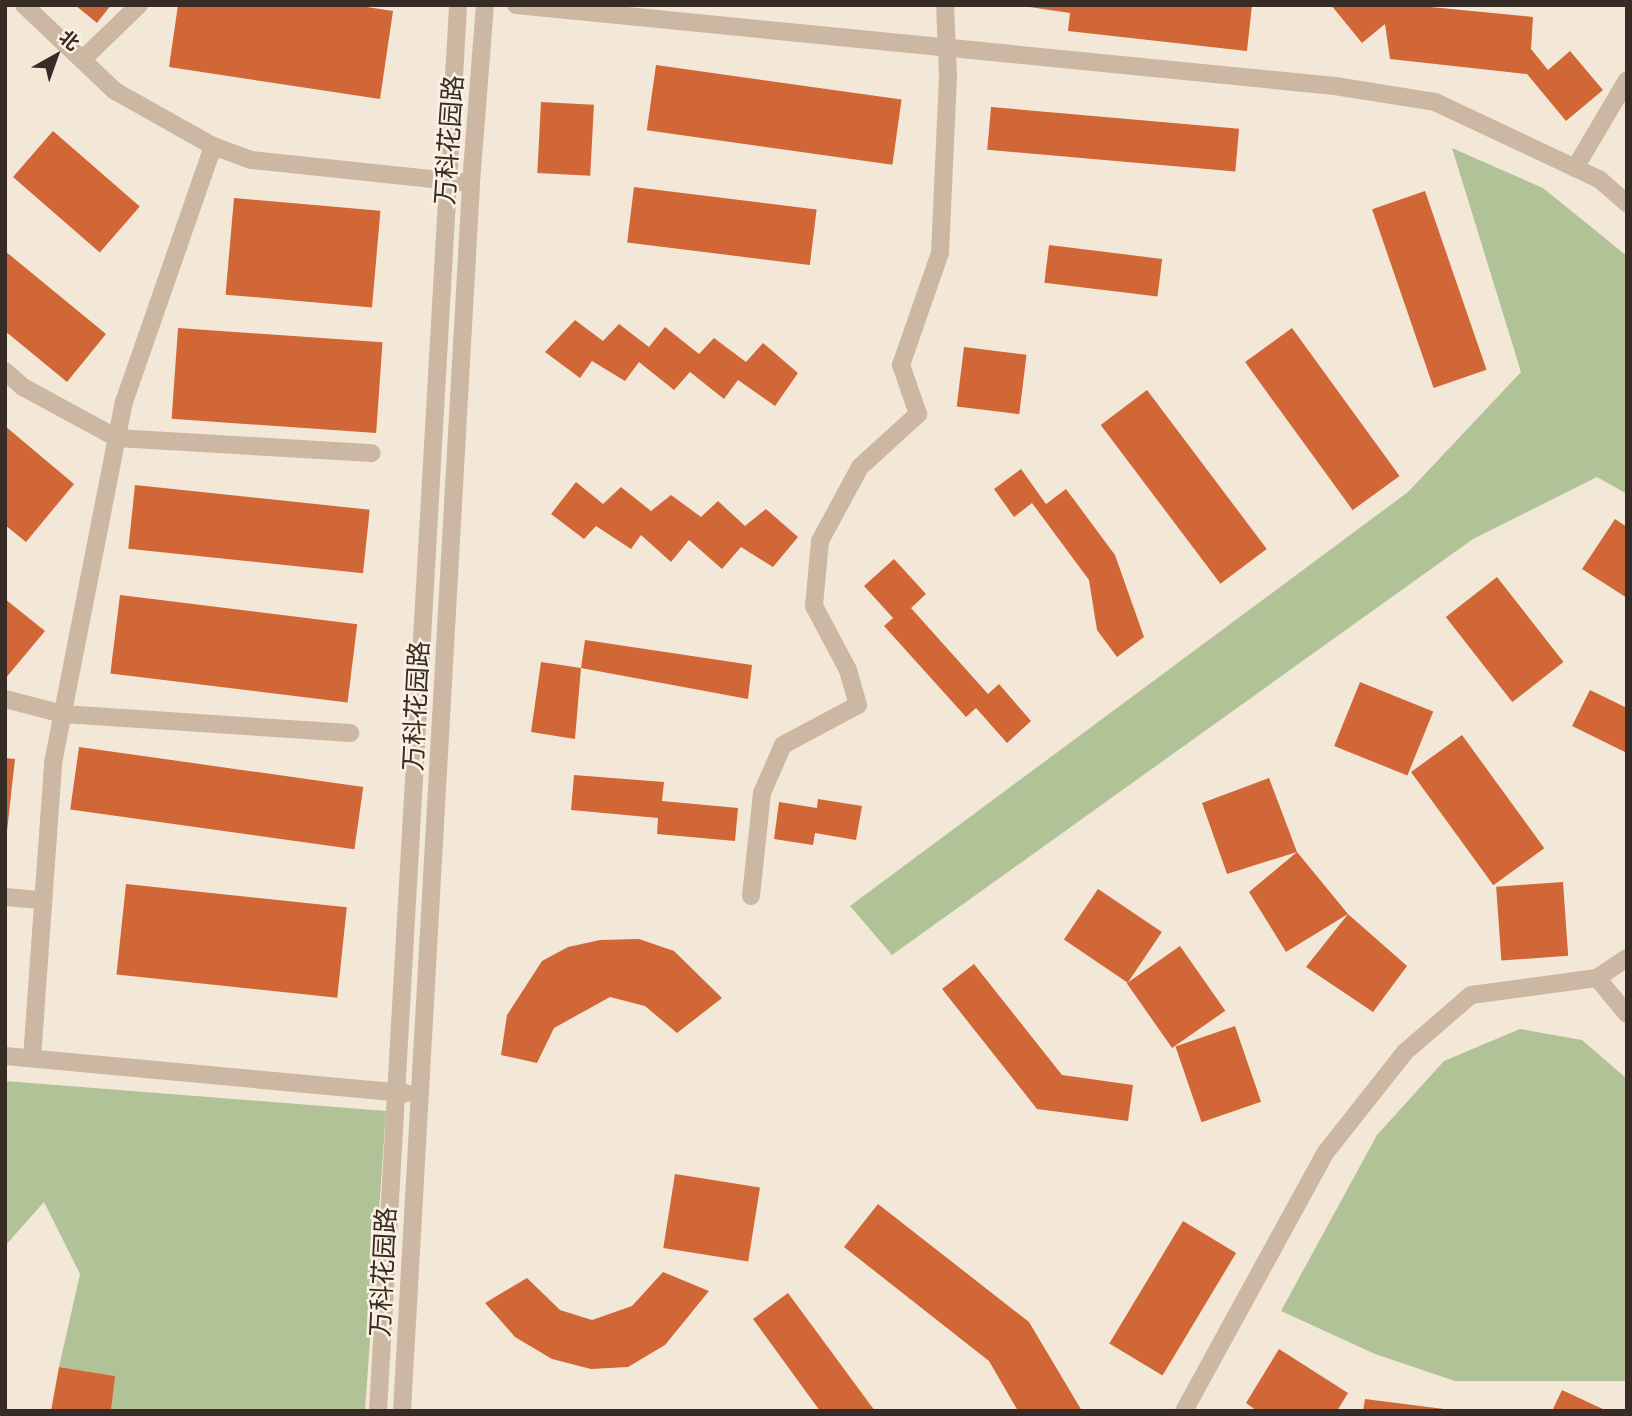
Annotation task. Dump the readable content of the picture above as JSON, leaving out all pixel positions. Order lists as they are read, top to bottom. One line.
{"streets":{"street":["万科花园路"]},"north":"top right"}
